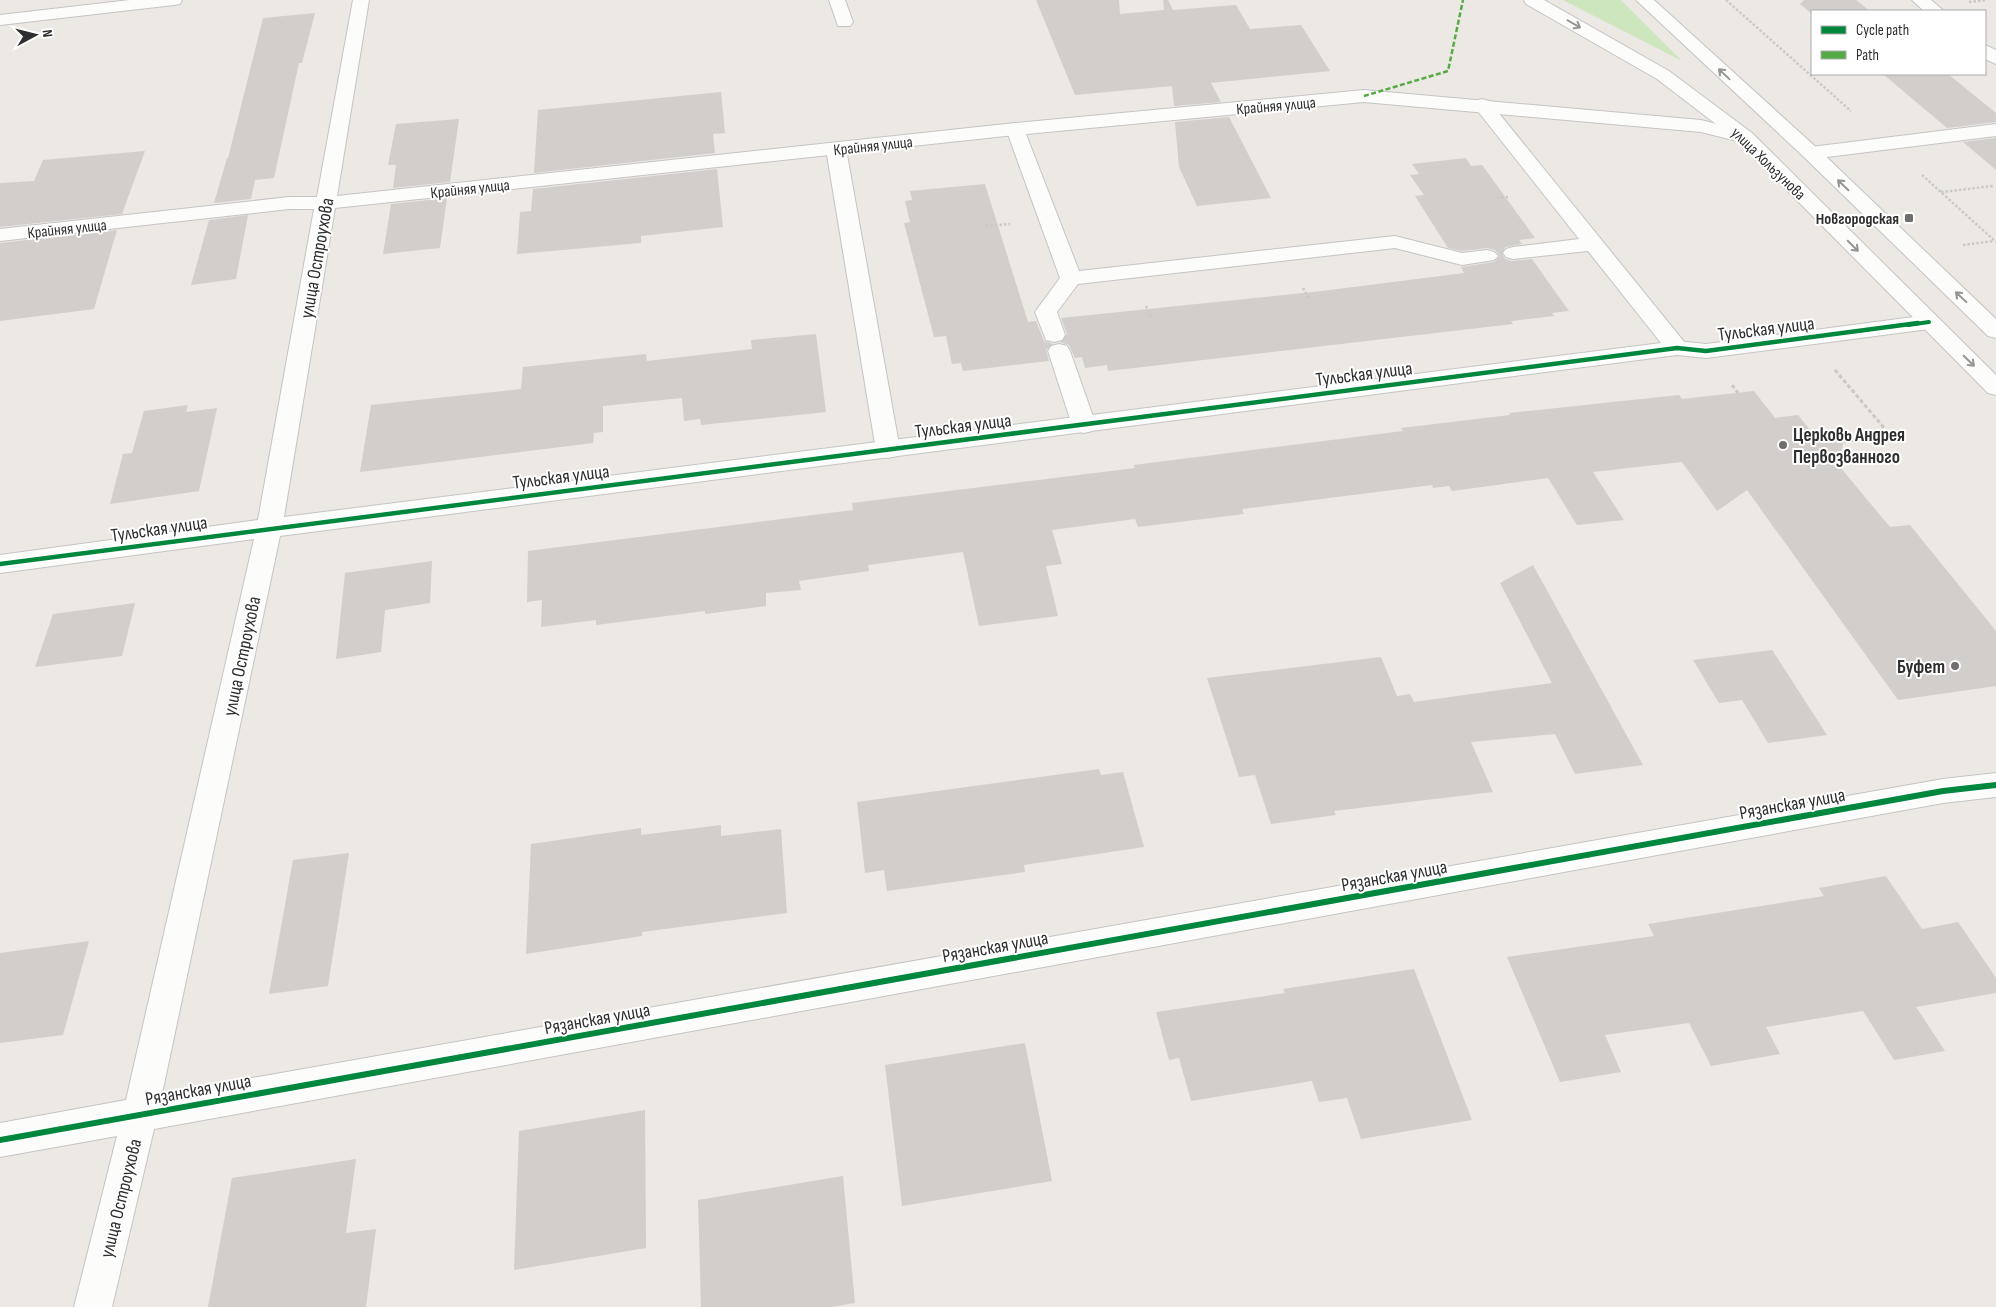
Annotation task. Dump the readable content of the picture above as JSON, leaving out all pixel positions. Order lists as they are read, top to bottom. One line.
{"streets":{"street":["Крайняя улица","улица Хользунова","улица Остроухова","Тульская улица","Рязанская улица"]},"crossings":[["Крайняя улица","улица Хользунова"],["Крайняя улица","улица Остроухова"],["улица Хользунова","Тульская улица"],["улица Остроухова","Тульская улица"],["улица Остроухова","Рязанская улица"]],"places":{"transit":["Новгородская"],"other":["Церковь Андрея Первозванного","Буфет"]},"legend":["Cycle path","Path"],"north":"right"}
